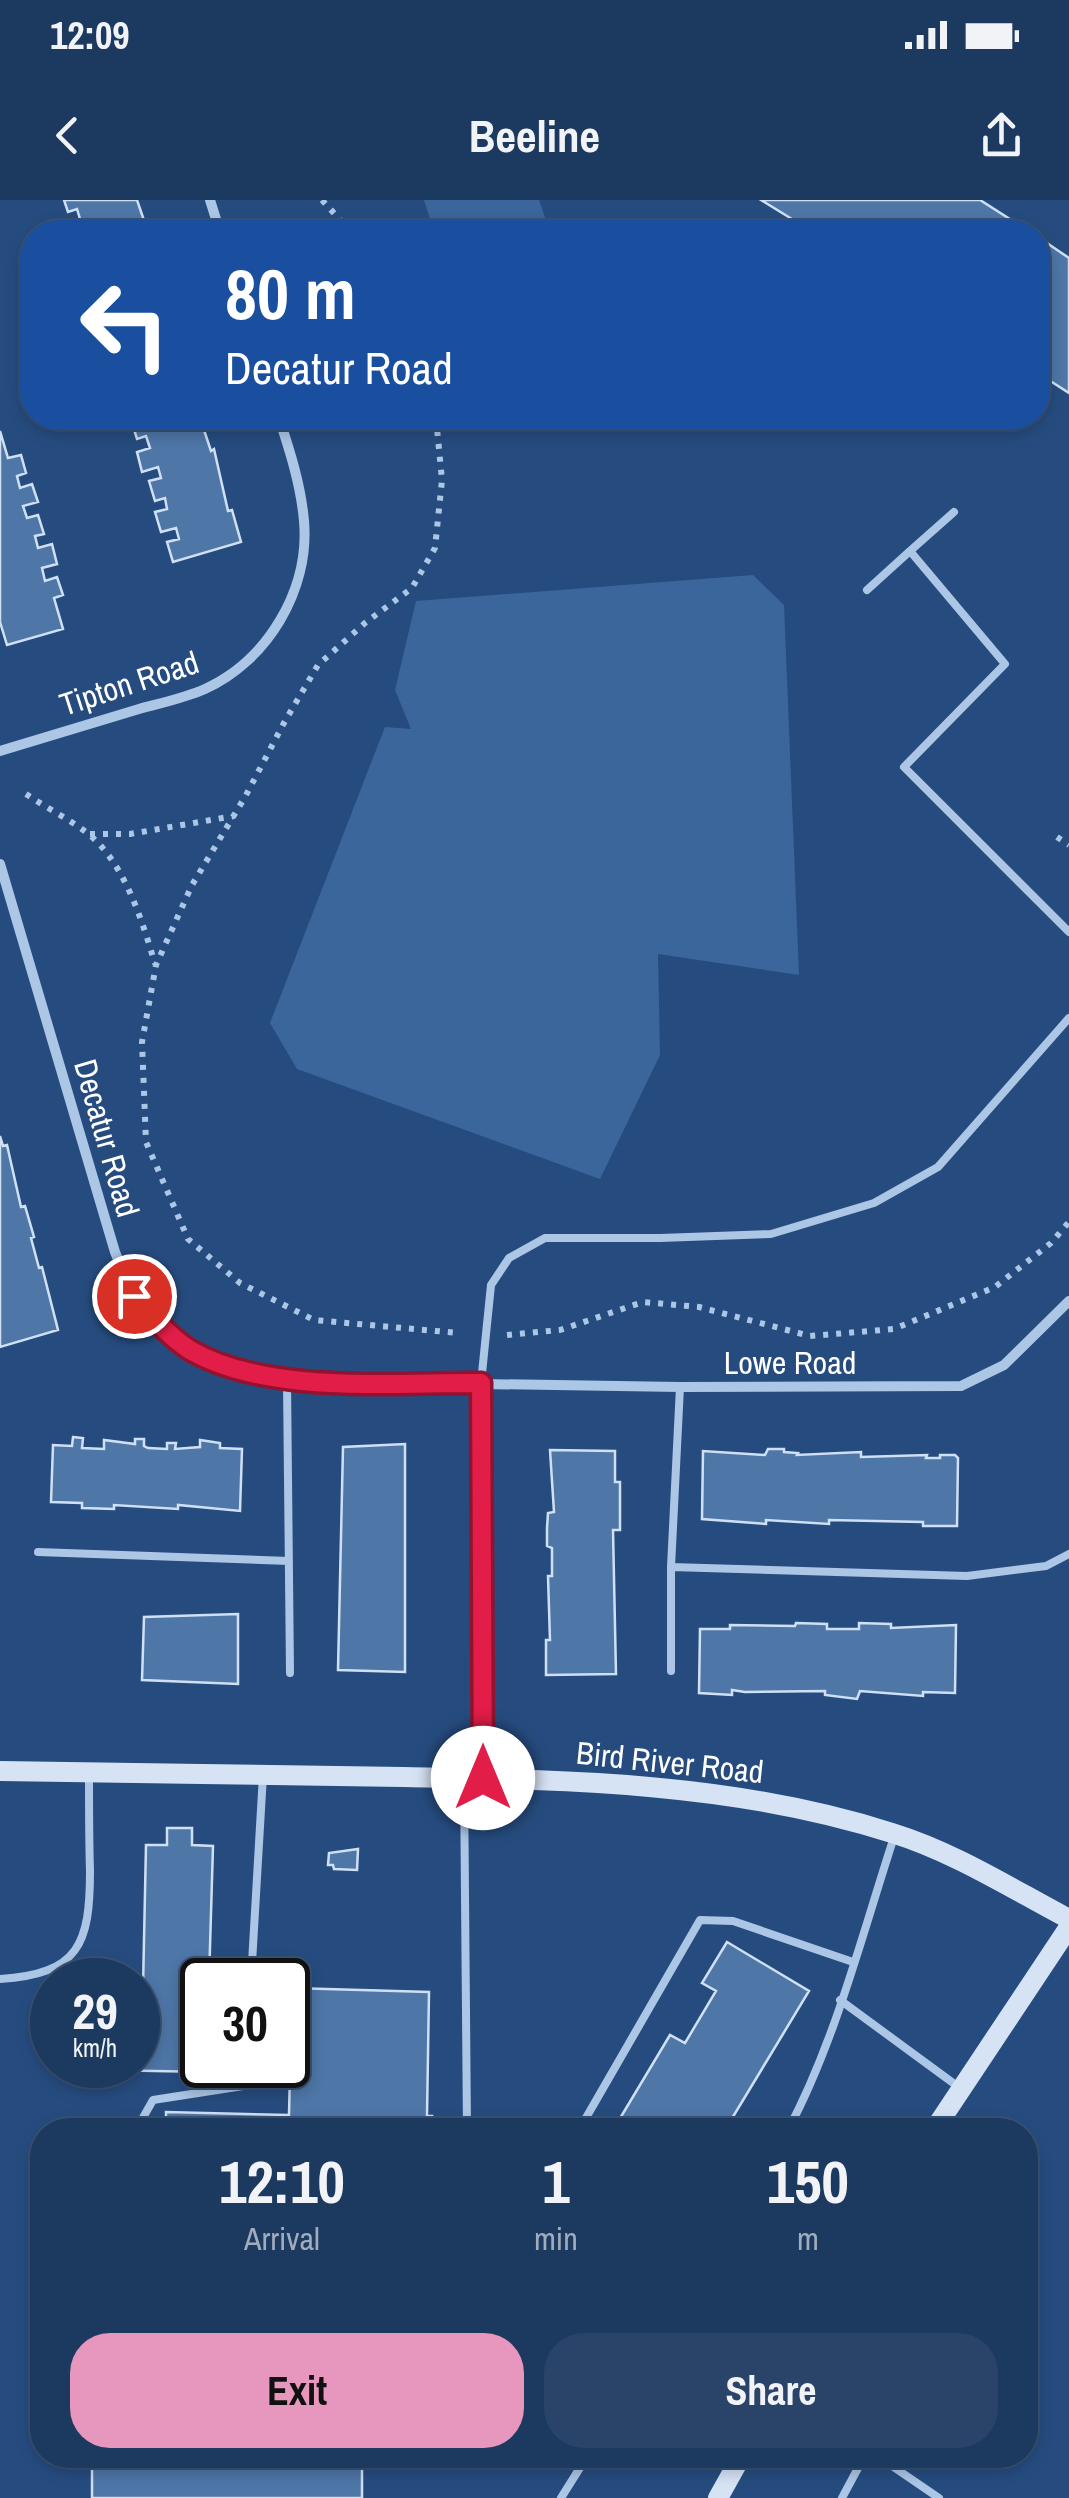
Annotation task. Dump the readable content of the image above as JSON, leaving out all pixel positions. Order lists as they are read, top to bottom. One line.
{"streets":{"street":["Tipton Road","Decatur Road","Lowe Road","Bird River Road"]},"crossings":[["Decatur Road","Lowe Road"]],"page":{"status":"12:09","header":"Beeline","turn":["80 m","Decatur Road"],"speed":"29 km/h","limit":"30","eta":["12:10","Arrival","1","min","150","m"],"buttons":["Exit","Share"]}}
